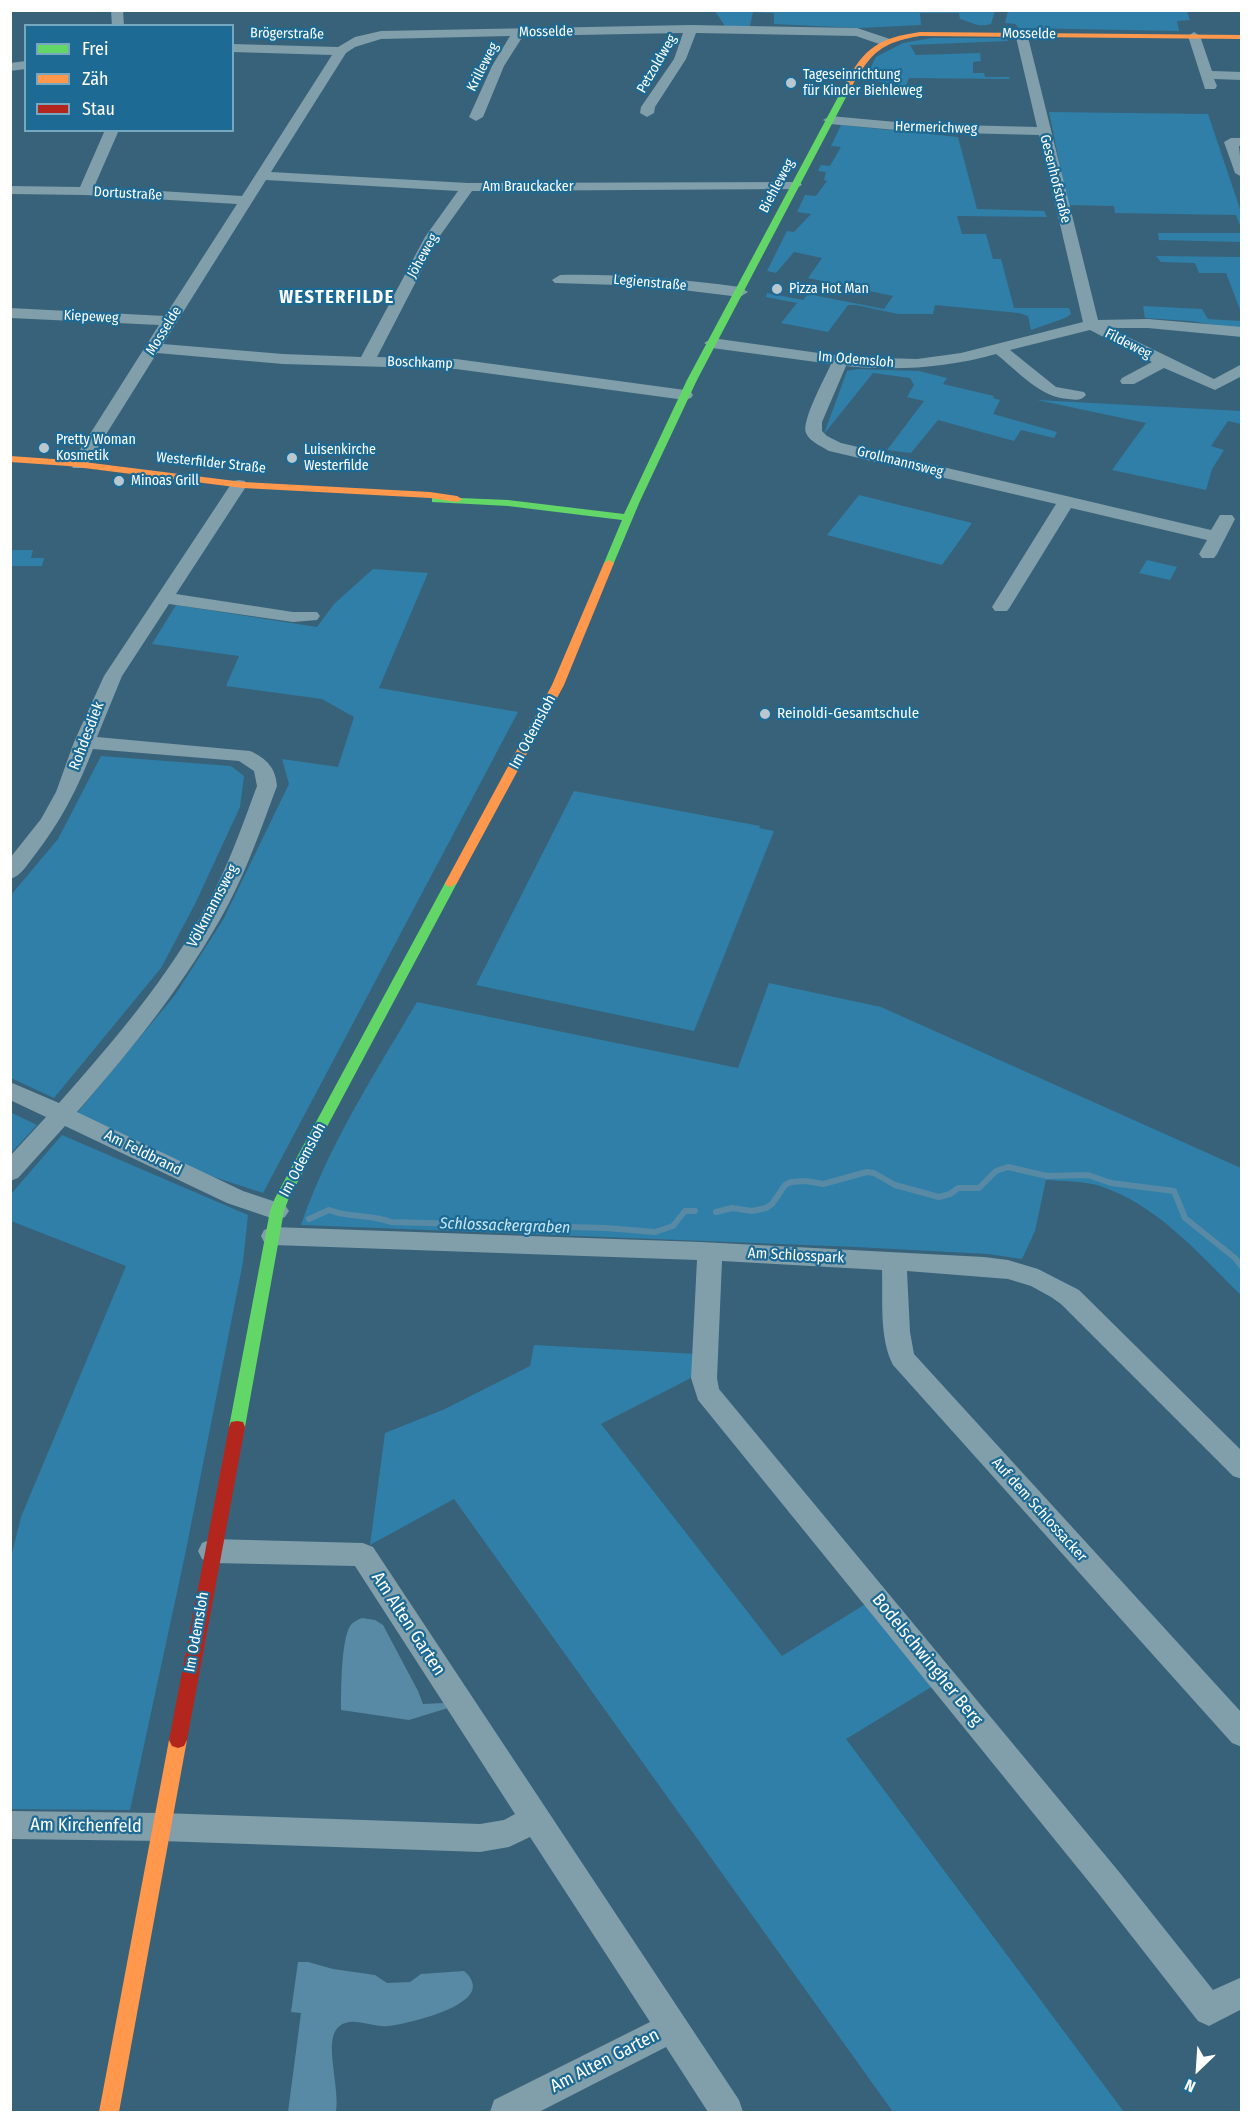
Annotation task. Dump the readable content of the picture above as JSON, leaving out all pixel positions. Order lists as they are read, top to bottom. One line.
{"streets":{"street":["Mosselde","Brögerstraße","Petzoldweg","Krilleweg","Hermerichweg","Gesenhofstraße","Biehleweg","Am Brauckacker","Dortustraße","Jöheweg","Legienstraße","Kiepeweg","Fildeweg","Im Odemsloh","Boschkamp","Grollmannsweg","Westerfilder Straße","Rohdesdiek","Völkmannsweg","Am Feldbrand","Am Schlosspark","Auf dem Schlossacker","Am Alten Garten","Bodelschwingher Berg","Am Kirchenfeld"]},"crossings":[["Mosselde","Brögerstraße"],["Mosselde","Petzoldweg"],["Mosselde","Krilleweg"],["Mosselde","Gesenhofstraße"],["Mosselde","Biehleweg"],["Mosselde","Am Brauckacker"],["Mosselde","Dortustraße"],["Mosselde","Kiepeweg"],["Mosselde","Boschkamp"],["Mosselde","Westerfilder Straße"],["Hermerichweg","Gesenhofstraße"],["Hermerichweg","Biehleweg"],["Gesenhofstraße","Fildeweg"],["Gesenhofstraße","Im Odemsloh"],["Biehleweg","Am Brauckacker"],["Biehleweg","Legienstraße"],["Biehleweg","Im Odemsloh"],["Am Brauckacker","Jöheweg"],["Jöheweg","Boschkamp"],["Fildeweg","Im Odemsloh"],["Im Odemsloh","Boschkamp"],["Im Odemsloh","Grollmannsweg"],["Im Odemsloh","Westerfilder Straße"],["Im Odemsloh","Am Feldbrand"],["Im Odemsloh","Am Schlosspark"],["Im Odemsloh","Am Alten Garten"],["Im Odemsloh","Am Kirchenfeld"],["Westerfilder Straße","Rohdesdiek"],["Rohdesdiek","Völkmannsweg"],["Völkmannsweg","Am Feldbrand"],["Am Schlosspark","Auf dem Schlossacker"],["Am Schlosspark","Bodelschwingher Berg"]],"districts":["WESTERFILDE"],"water":["Schlossackergraben"],"places":["Tageseinrichtung für Kinder Biehleweg","Pizza Hot Man","Pretty Woman Kosmetik","Luisenkirche Westerfilde","Minoas Grill","Reinoldi-Gesamtschule"],"legend":["Frei","Zäh","Stau"],"north":"bottom left"}
